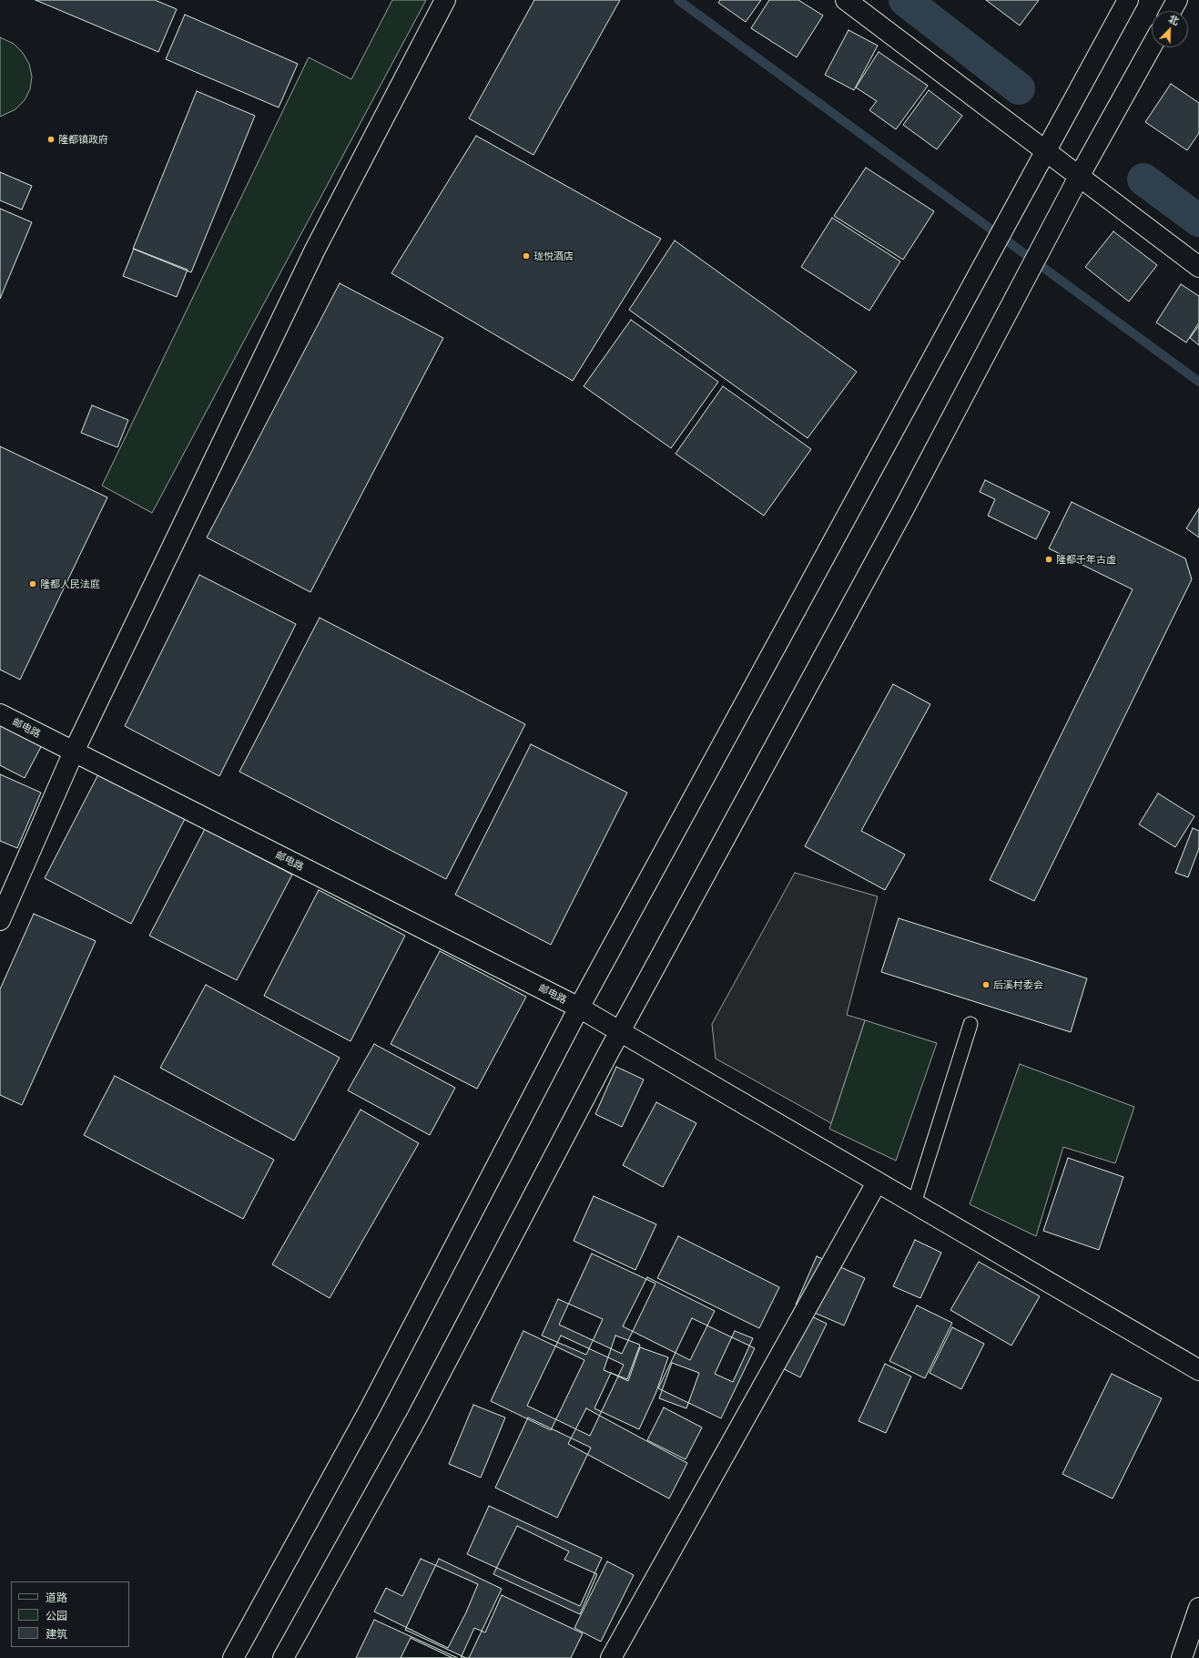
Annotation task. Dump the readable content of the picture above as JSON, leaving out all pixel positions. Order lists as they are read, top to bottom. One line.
{"streets":{"main road":["邮电路"]},"places":["隆都镇政府","珑悦酒店","隆都千年古虚","隆都人民法庭","后溪村委会"],"legend":["道路","公园","建筑"],"north":"top right"}
